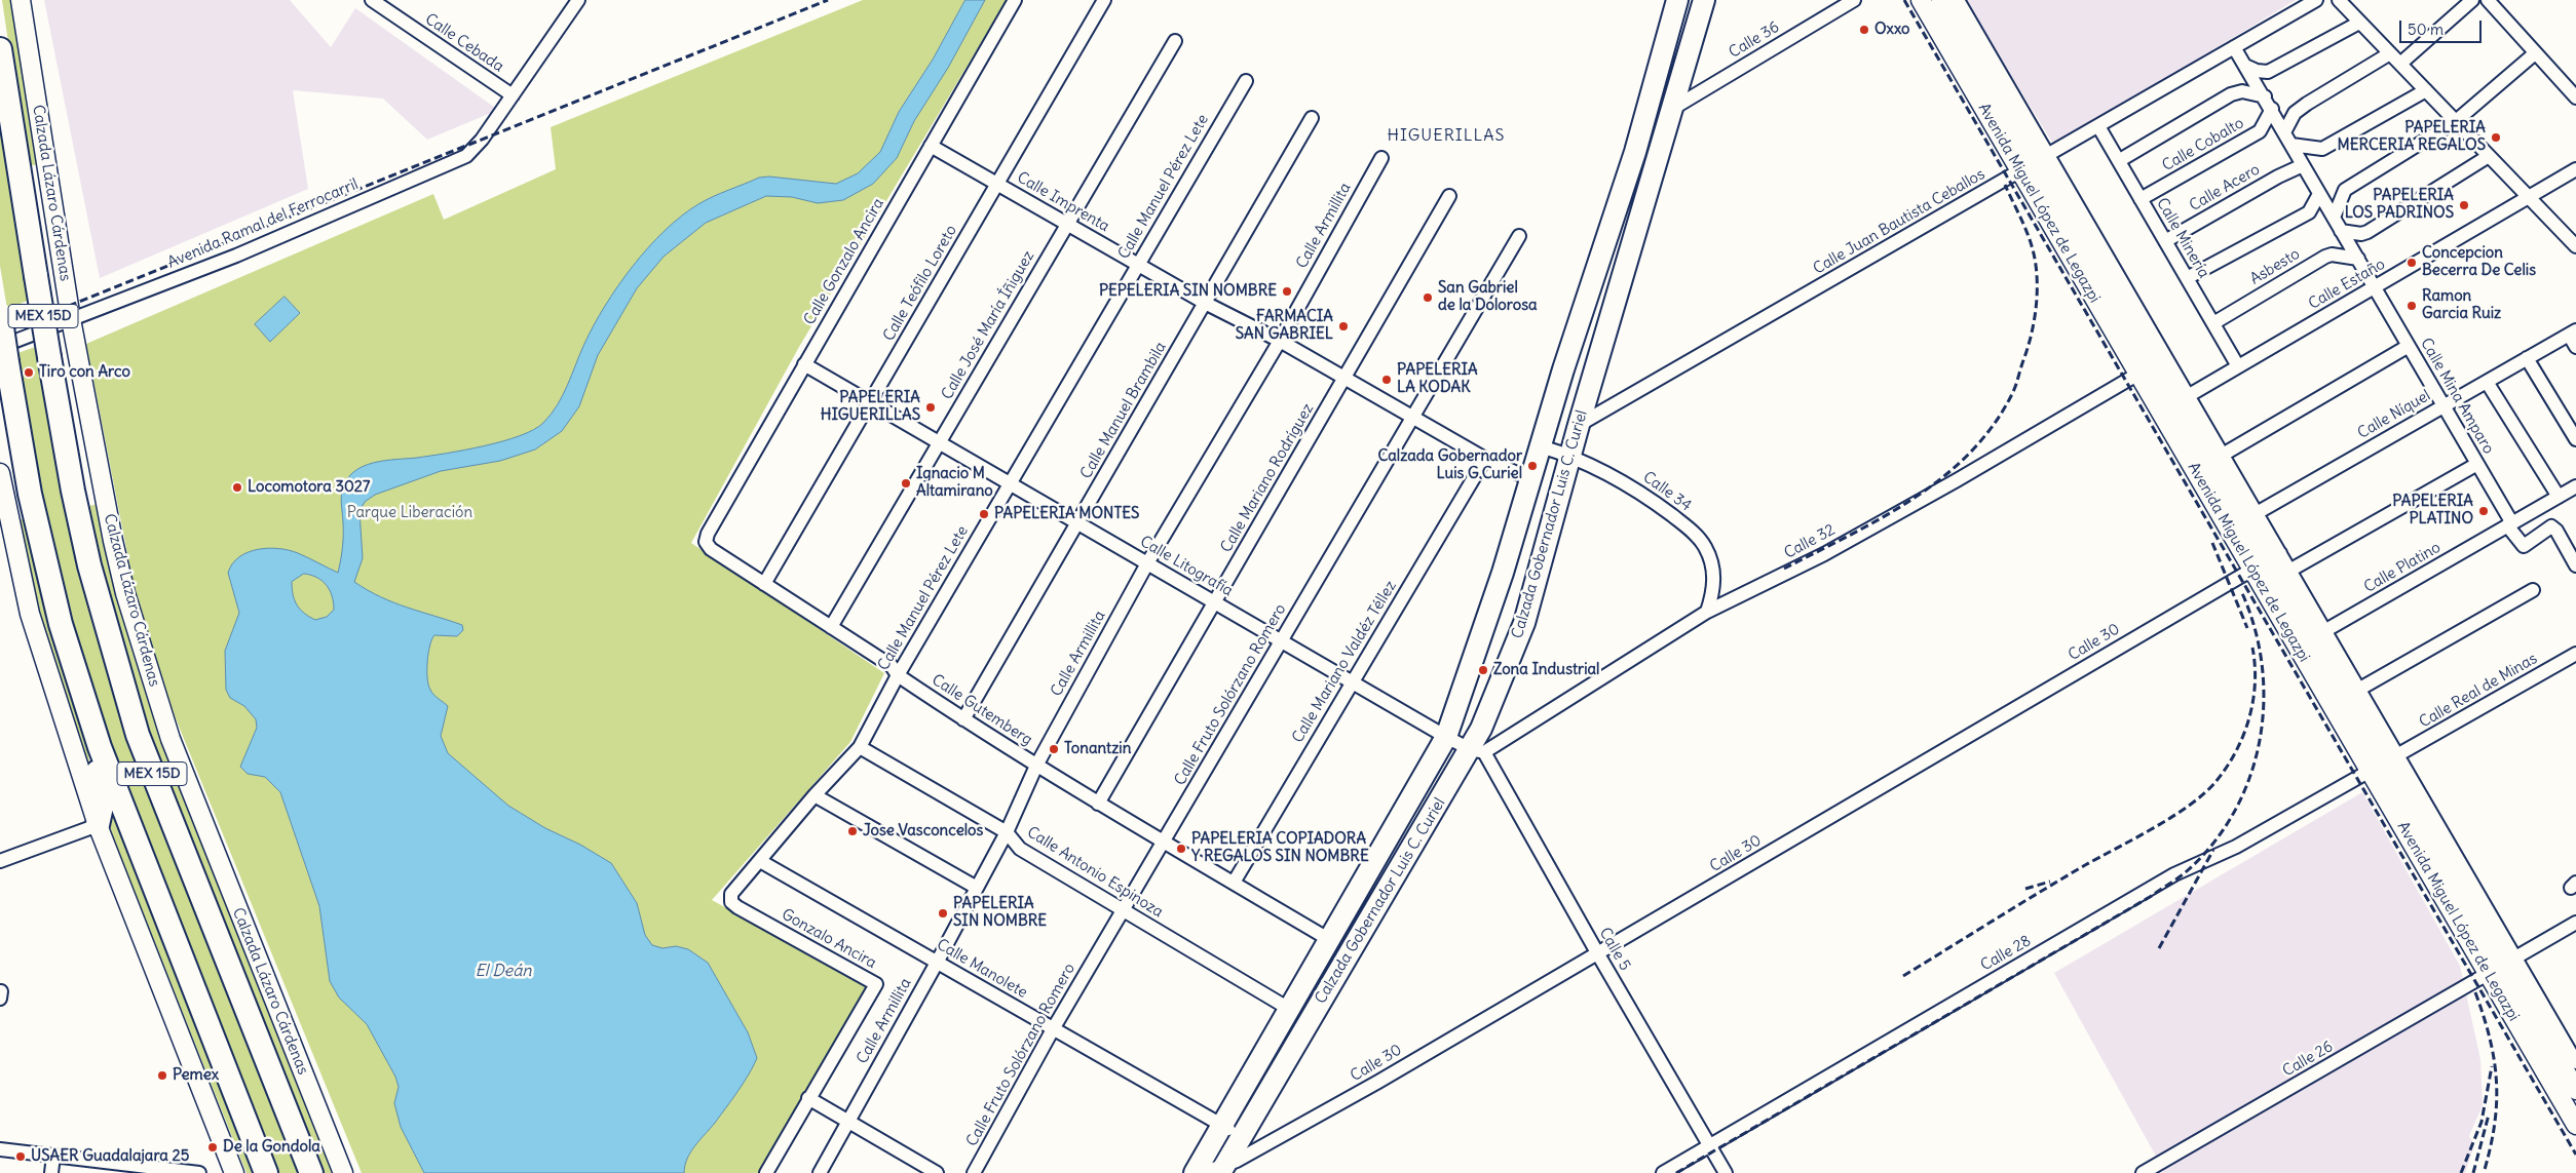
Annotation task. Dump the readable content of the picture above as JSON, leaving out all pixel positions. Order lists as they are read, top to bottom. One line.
{"streets":{"highway":["Calzada Lázaro Cárdenas","MEX 15D"],"main road":["Avenida Miguel López de Legazpi","Calzada Gobernador Luis C. Curiel"],"street":["Calle 36","Calle Cebada","Calle Cobalto","Calle Manuel Pérez Lete","Calle Acero","Calle Imprenta","Calle Juan Bautista Ceballos","Avenida Ramal del Ferrocarril","Calle Armillita","Calle Minería","Calle Gonzalo Ancira","Asbesto","Calle Teófilo Loreto","Calle Estaño","Calle José María Íñiguez","Calle Mina Amparo","Calle Manuel Brambila","Calle Níquel","Calle Mariano Rodríguez","Calle 34","Calle 32","Calle Litografía","Calle Platino","Calle 30","Calle Mariano Valdéz Téllez","Calle Real de Minas","Calle Fruto Solórzano Romero","Calle Gutemberg","Calle Antonio Espinoza","Gonzalo Ancira","Calle 5","Calle 28","Calle Manolete","Calle 26"]},"crossings":[["Calle 36","Calzada Gobernador Luis C. Curiel"],["Calle Cebada","Avenida Ramal del Ferrocarril"],["Calle Cobalto","Calle Minería"],["Calle Cobalto","Calle Mina Amparo"],["Calle Manuel Pérez Lete","Calle Imprenta"],["Calle Manuel Pérez Lete","Calle Litografía"],["Calle Manuel Pérez Lete","Calle Gutemberg"],["Calle Manuel Pérez Lete","Calle Antonio Espinoza"],["Calle Manuel Pérez Lete","Gonzalo Ancira"],["Calle Manuel Pérez Lete","Calle Manolete"],["Calle Acero","Calle Minería"],["Calle Acero","Calle Mina Amparo"],["Calzada Lázaro Cárdenas","Avenida Ramal del Ferrocarril"],["Calle Imprenta","Calle Armillita"],["Calle Imprenta","Calle Gonzalo Ancira"],["Calle Imprenta","Calle Teófilo Loreto"],["Calle Imprenta","Calle José María Íñiguez"],["Calle Imprenta","Calle Manuel Brambila"],["Calle Imprenta","Calle Mariano Rodríguez"],["Calle Imprenta","Calzada Gobernador Luis C. Curiel"],["Calle Imprenta","Calle Mariano Valdéz Téllez"],["Calle Imprenta","Calle Fruto Solórzano Romero"],["Avenida Miguel López de Legazpi","Calle Juan Bautista Ceballos"],["Avenida Miguel López de Legazpi","Calle Estaño"],["Avenida Miguel López de Legazpi","Calle Níquel"],["Avenida Miguel López de Legazpi","Calle 32"],["Avenida Miguel López de Legazpi","Calle Platino"],["Avenida Miguel López de Legazpi","Calle 30"],["Avenida Miguel López de Legazpi","Calle Real de Minas"],["Avenida Miguel López de Legazpi","Calle 28"],["Avenida Miguel López de Legazpi","Calle 26"],["Calle Juan Bautista Ceballos","Calle Minería"],["Calle Juan Bautista Ceballos","Calle Mina Amparo"],["Calle Juan Bautista Ceballos","Calzada Gobernador Luis C. Curiel"],["Avenida Ramal del Ferrocarril","MEX 15D"],["Calle Armillita","Calle Litografía"],["Calle Armillita","Calle Gutemberg"],["Calle Armillita","Calle Antonio Espinoza"],["Calle Armillita","Calle Manolete"],["Calle Minería","Asbesto"],["Calle Minería","Calle Estaño"],["Calle Gonzalo Ancira","Calle Litografía"],["Calle Gonzalo Ancira","Calle Gutemberg"],["Asbesto","Calle Mina Amparo"],["Calle Teófilo Loreto","Calle Litografía"],["Calle Teófilo Loreto","Calle Gutemberg"],["Calle Estaño","Calle Mina Amparo"],["Calle José María Íñiguez","Calle Litografía"],["Calle José María Íñiguez","Calle Gutemberg"],["Calle Mina Amparo","Calle Níquel"],["Calle Mina Amparo","Calle Platino"],["Calle Manuel Brambila","Calle Litografía"],["Calle Manuel Brambila","Calle Gutemberg"],["Calle Mariano Rodríguez","Calle Litografía"],["Calle Mariano Rodríguez","Calle Gutemberg"],["Calle 34","Calzada Gobernador Luis C. Curiel"],["Calle 34","Calle 32"],["Calzada Gobernador Luis C. Curiel","Calle 32"],["Calzada Gobernador Luis C. Curiel","Calle Litografía"],["Calzada Gobernador Luis C. Curiel","Calle 30"],["Calzada Gobernador Luis C. Curiel","Calle Gutemberg"],["Calzada Gobernador Luis C. Curiel","Calle Antonio Espinoza"],["Calzada Gobernador Luis C. Curiel","Calle 5"],["Calzada Gobernador Luis C. Curiel","Calle Manolete"],["Calle 32","Calle Litografía"],["Calle 32","Calle 5"],["Calle Litografía","Calle Mariano Valdéz Téllez"],["Calle Litografía","Calle Fruto Solórzano Romero"],["Calle Litografía","Calle 5"],["Calle 30","Calle 5"],["Calle Mariano Valdéz Téllez","Calle Gutemberg"],["Calle Real de Minas","Calle 28"],["Calle Fruto Solórzano Romero","Calle Gutemberg"],["Calle Fruto Solórzano Romero","Calle Antonio Espinoza"],["Calle Fruto Solórzano Romero","Calle Manolete"],["Calle 5","Calle 28"]],"districts":["HIGUERILLAS"],"water":["El Deán"],"parks":["Parque Liberación"],"places":["Oxxo","PAPELERIA MERCERIA REGALOS","PAPELERIA LOS PADRINOS","Concepcion Becerra De Celis","PEPELERIA SIN NOMBRE","San Gabriel de la Dolorosa","Ramon Garcia Ruiz","FARMACIA SAN GABRIEL","Tiro con Arco","PAPELERIA LA KODAK","PAPELERIA HIGUERILLAS","Calzada Gobernador Luis G.Curiel","Ignacio M Altamirano","Locomotora 3027","PAPELERIA PLATINO","PAPELERIA MONTES","Zona Industrial","Tonantzin","Jose Vasconcelos","PAPELERIA COPIADORA Y REGALOS SIN NOMBRE","PAPELERIA SIN NOMBRE","Pemex","De la Gondola","USAER Guadalajara 25"],"scale_bar":"50 m"}
